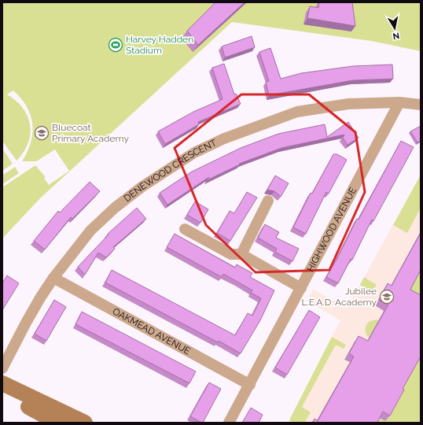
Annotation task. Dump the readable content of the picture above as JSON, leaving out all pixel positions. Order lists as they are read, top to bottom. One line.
{"streets":{"street":["DENEWOOD CRESCENT","HIGHWOOD AVENUE","OAKMEAD AVENUE"]},"crossings":[["DENEWOOD CRESCENT","HIGHWOOD AVENUE"],["DENEWOOD CRESCENT","OAKMEAD AVENUE"],["HIGHWOOD AVENUE","OAKMEAD AVENUE"]],"places":{"sports":["Harvey Hadden Stadium"],"school or university":["Bluecoat Primary Academy","Jubilee L.E.A.D. Academy"]},"north":"bottom"}
